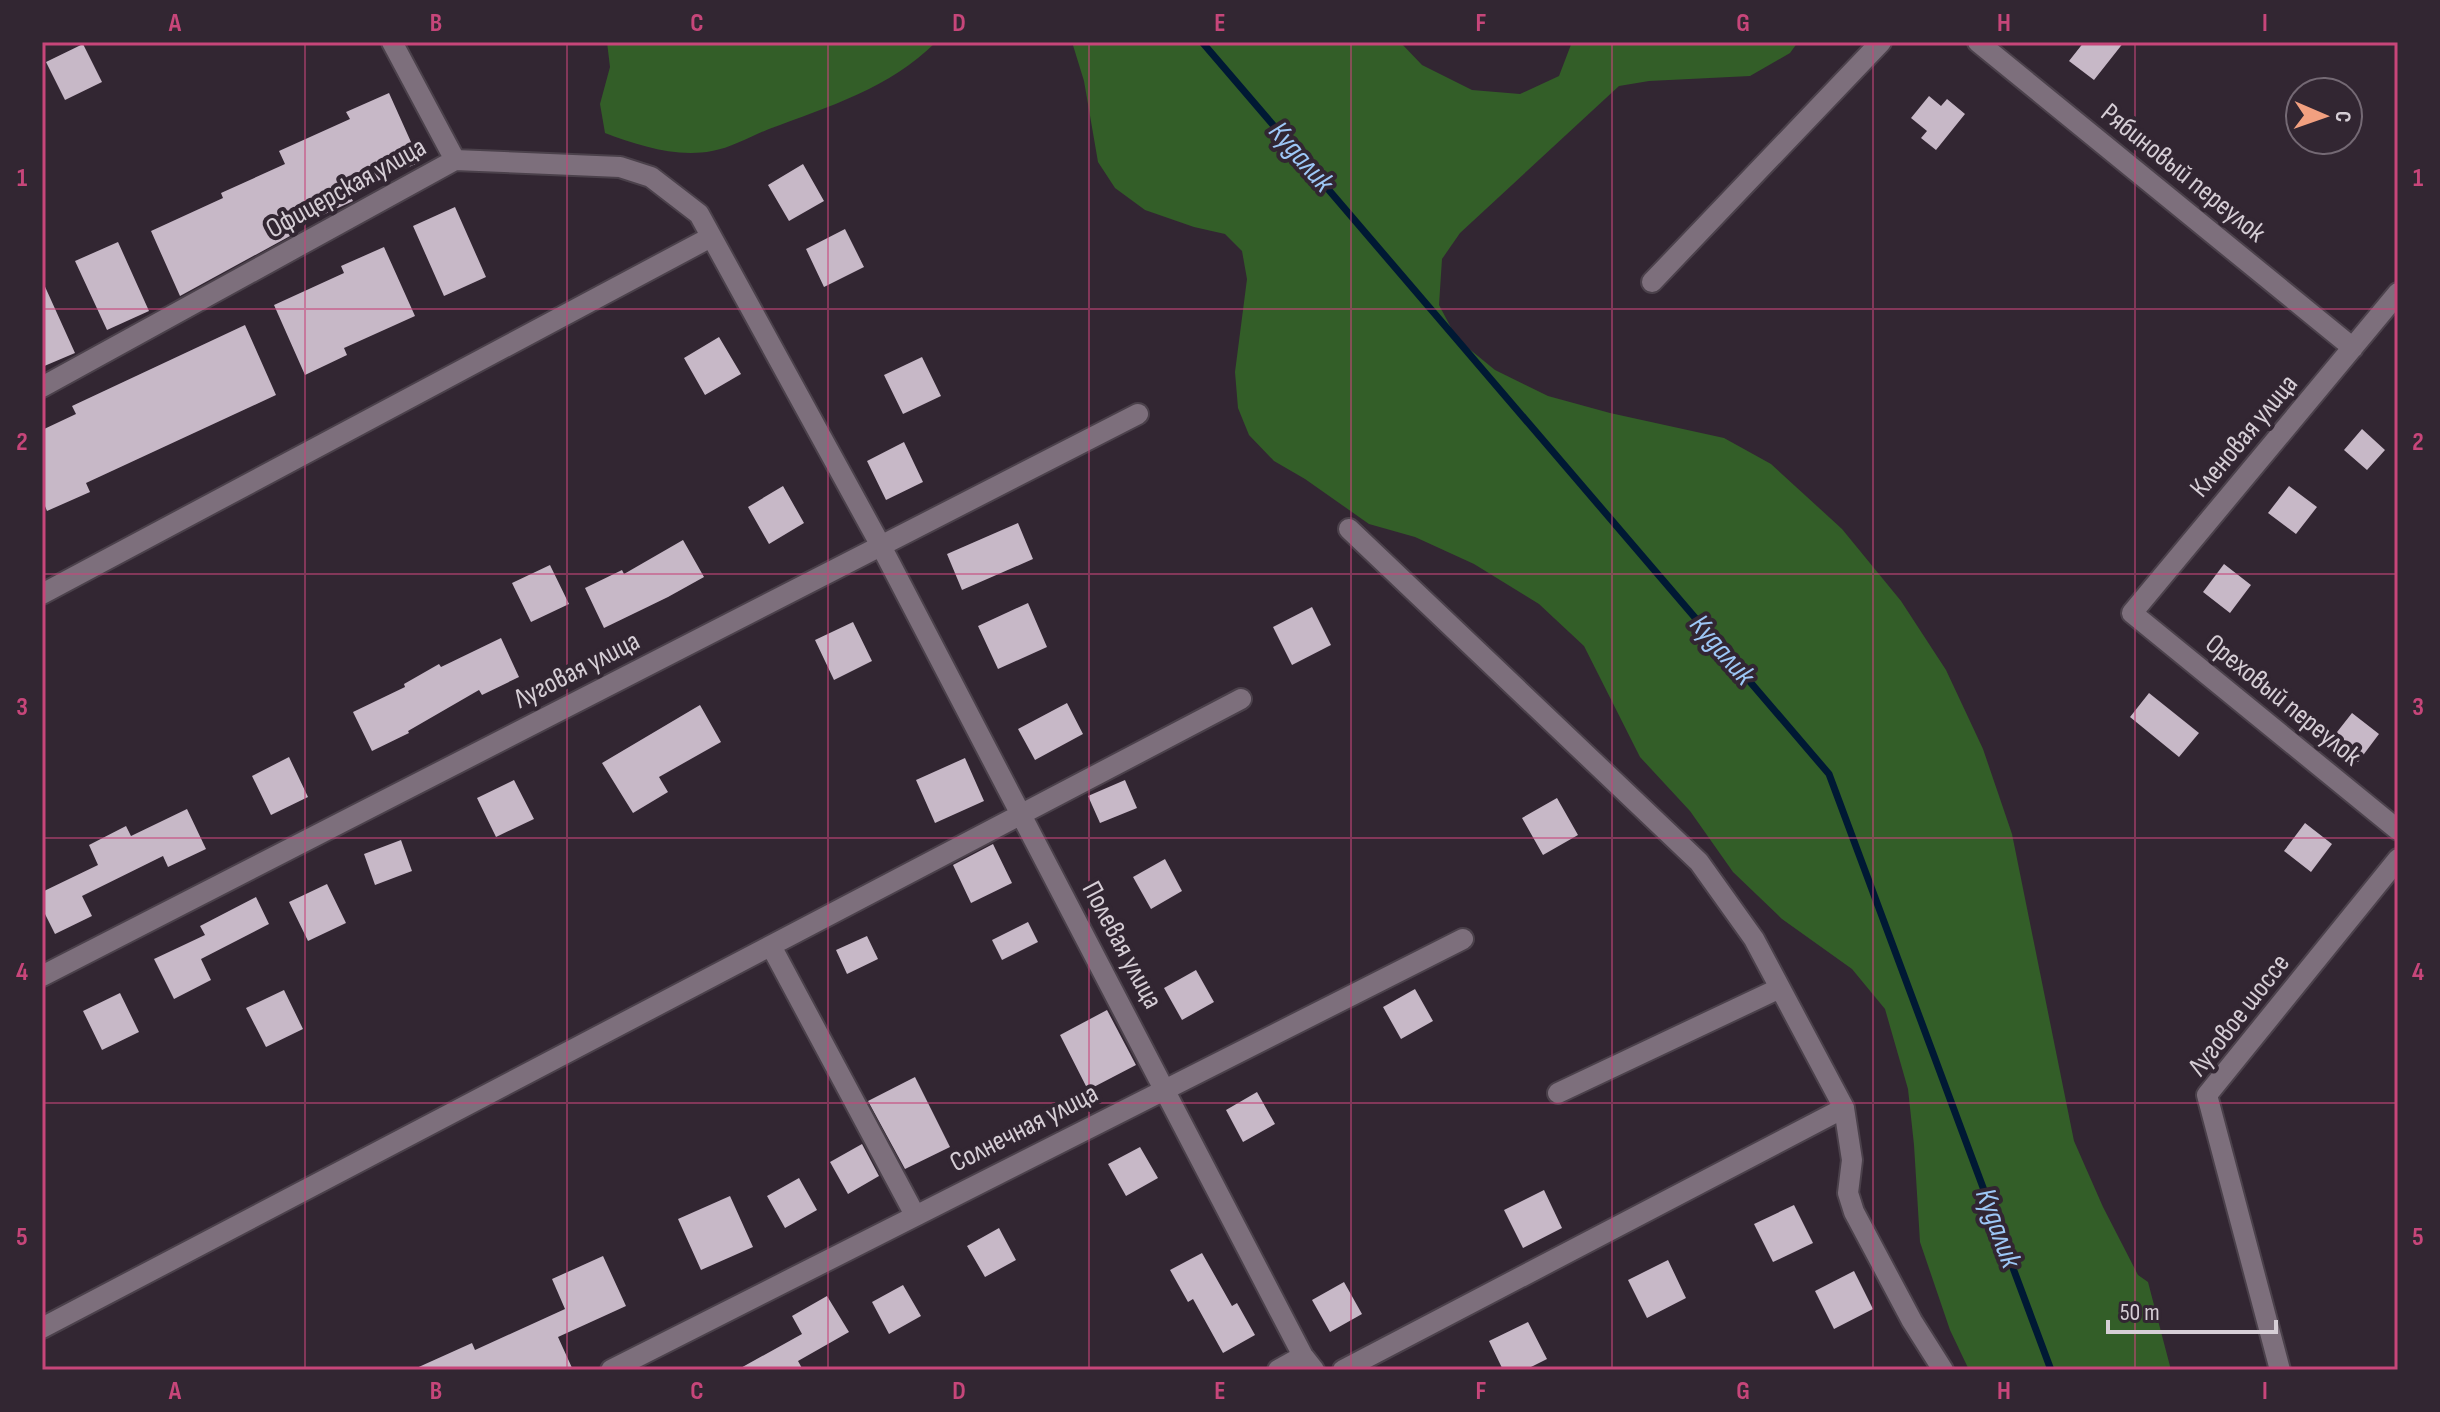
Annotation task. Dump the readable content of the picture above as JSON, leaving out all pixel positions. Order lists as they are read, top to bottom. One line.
{"streets":{"street":["Рябиновый переулок","Офицерская улица","Кленовая улица","Луговая улица","Ореховый переулок","Полевая улица","Луговое шоссе","Солнечная улица"]},"crossings":[["Рябиновый переулок","Кленовая улица"],["Офицерская улица","Луговая улица"],["Офицерская улица","Полевая улица"],["Кленовая улица","Ореховый переулок"],["Луговая улица","Полевая улица"],["Полевая улица","Солнечная улица"]],"water":["Кудалик"],"scale_bar":"50 m","north":"right","grid":{"columns":["A","B","C","D","E","F","G","H","I"],"rows":["1","2","3","4","5"]}}
